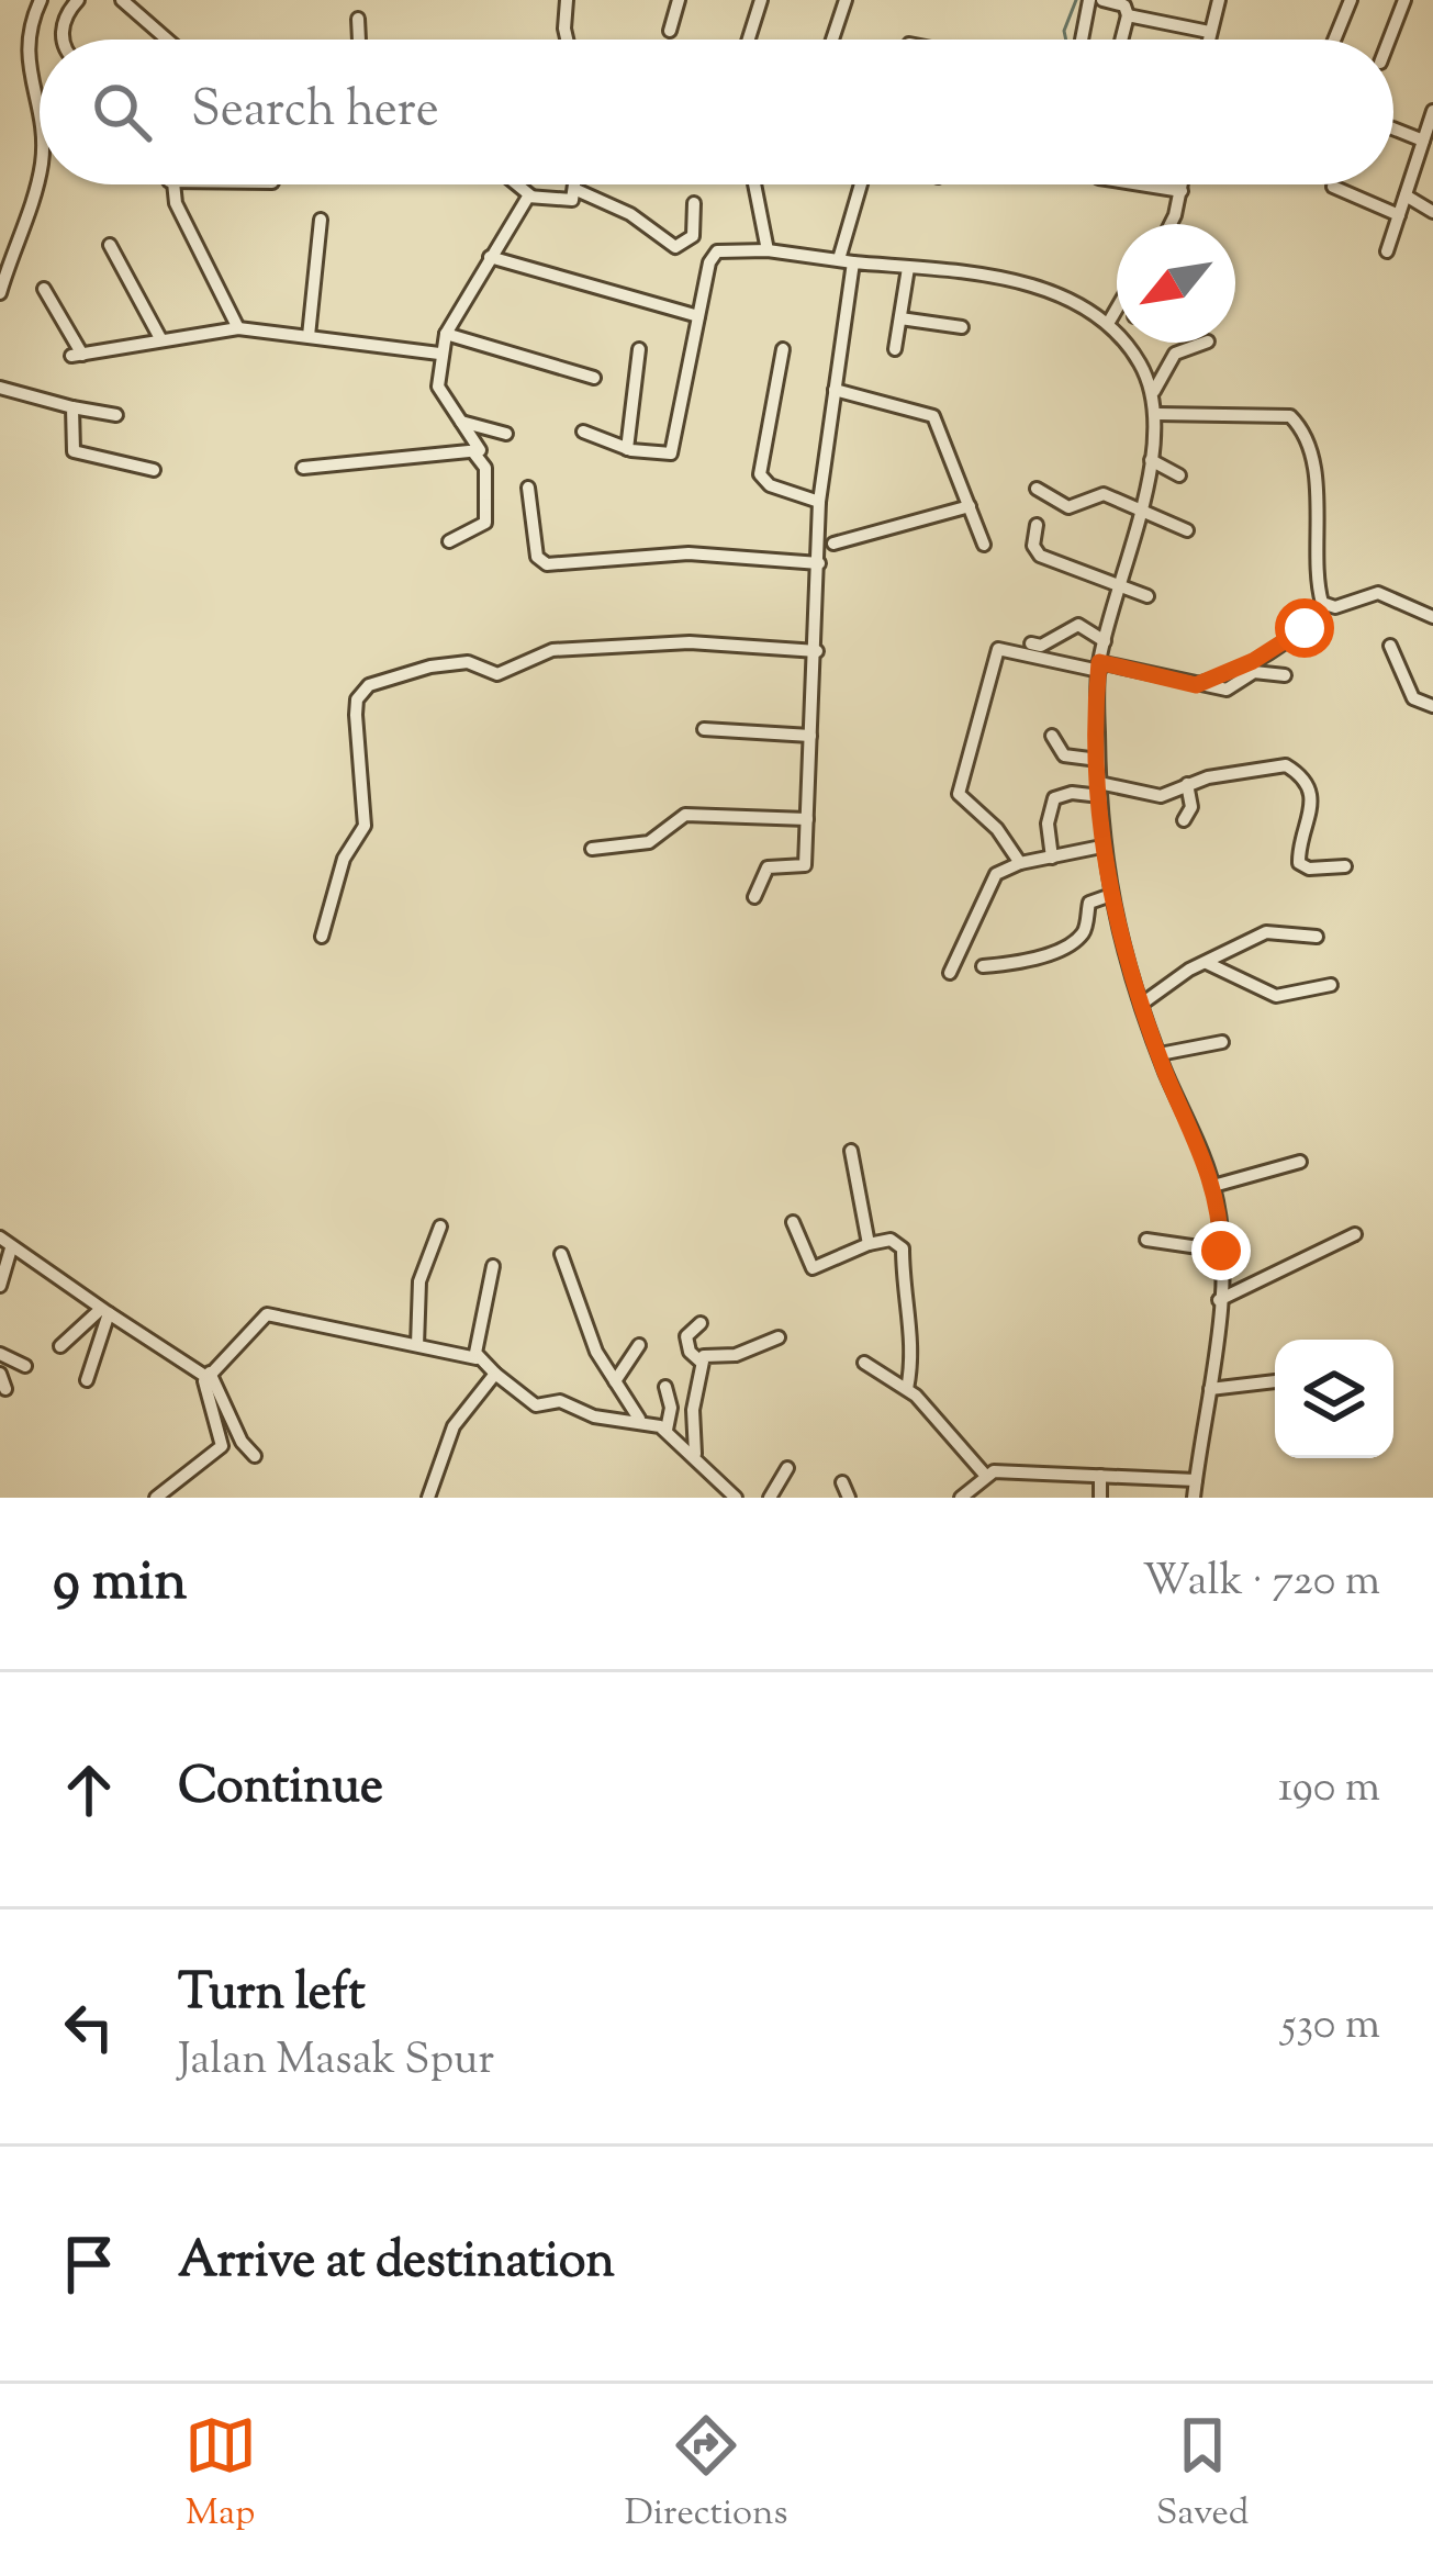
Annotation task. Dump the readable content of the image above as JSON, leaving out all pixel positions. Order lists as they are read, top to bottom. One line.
{"north":"bottom left","page":{"search":"Search here","heading":["9 min","Walk · 720 m"],"list":[["Continue","190 m"],["Turn left","Jalan Masak Spur","530 m"],"Arrive at destination"],"nav":["Map","Directions","Saved"]}}
